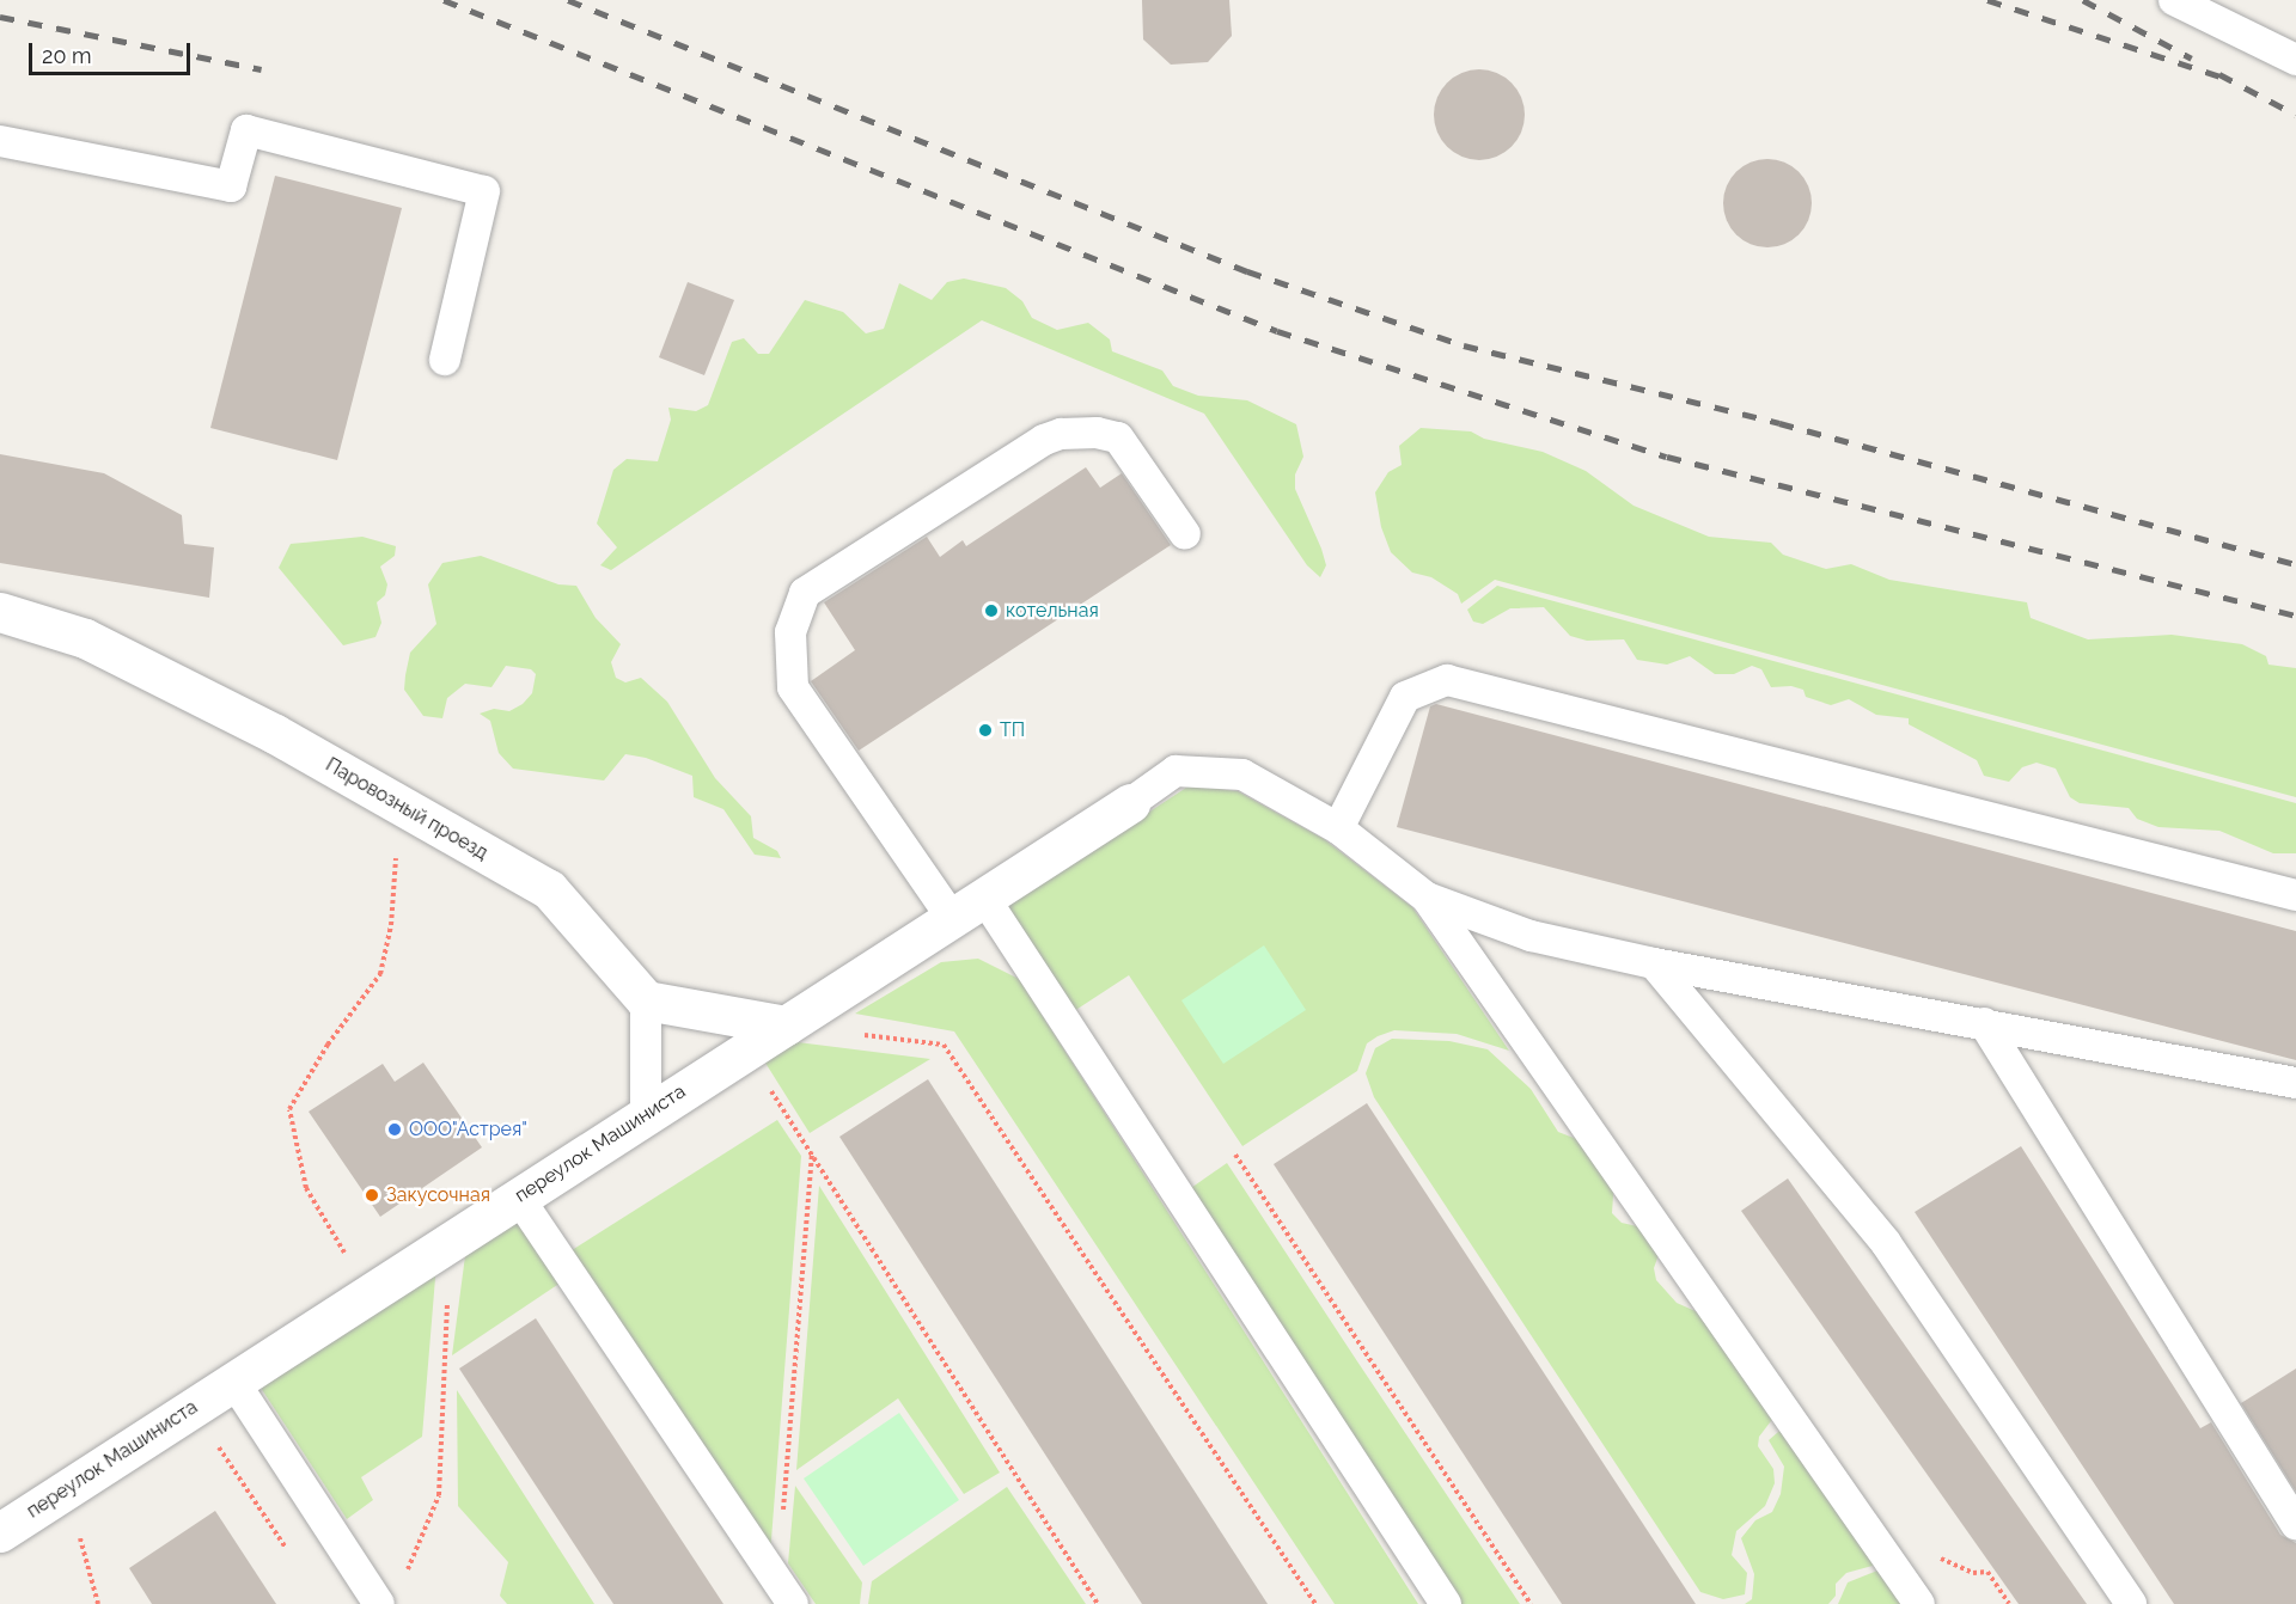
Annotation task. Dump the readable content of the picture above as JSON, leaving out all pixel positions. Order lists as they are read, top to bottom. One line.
{"streets":{"street":["Паровозный проезд","переулок Машиниста"]},"places":["котельная","ТП","ООО\"Астрея\"","Закусочная"],"scale_bar":"20 m"}
